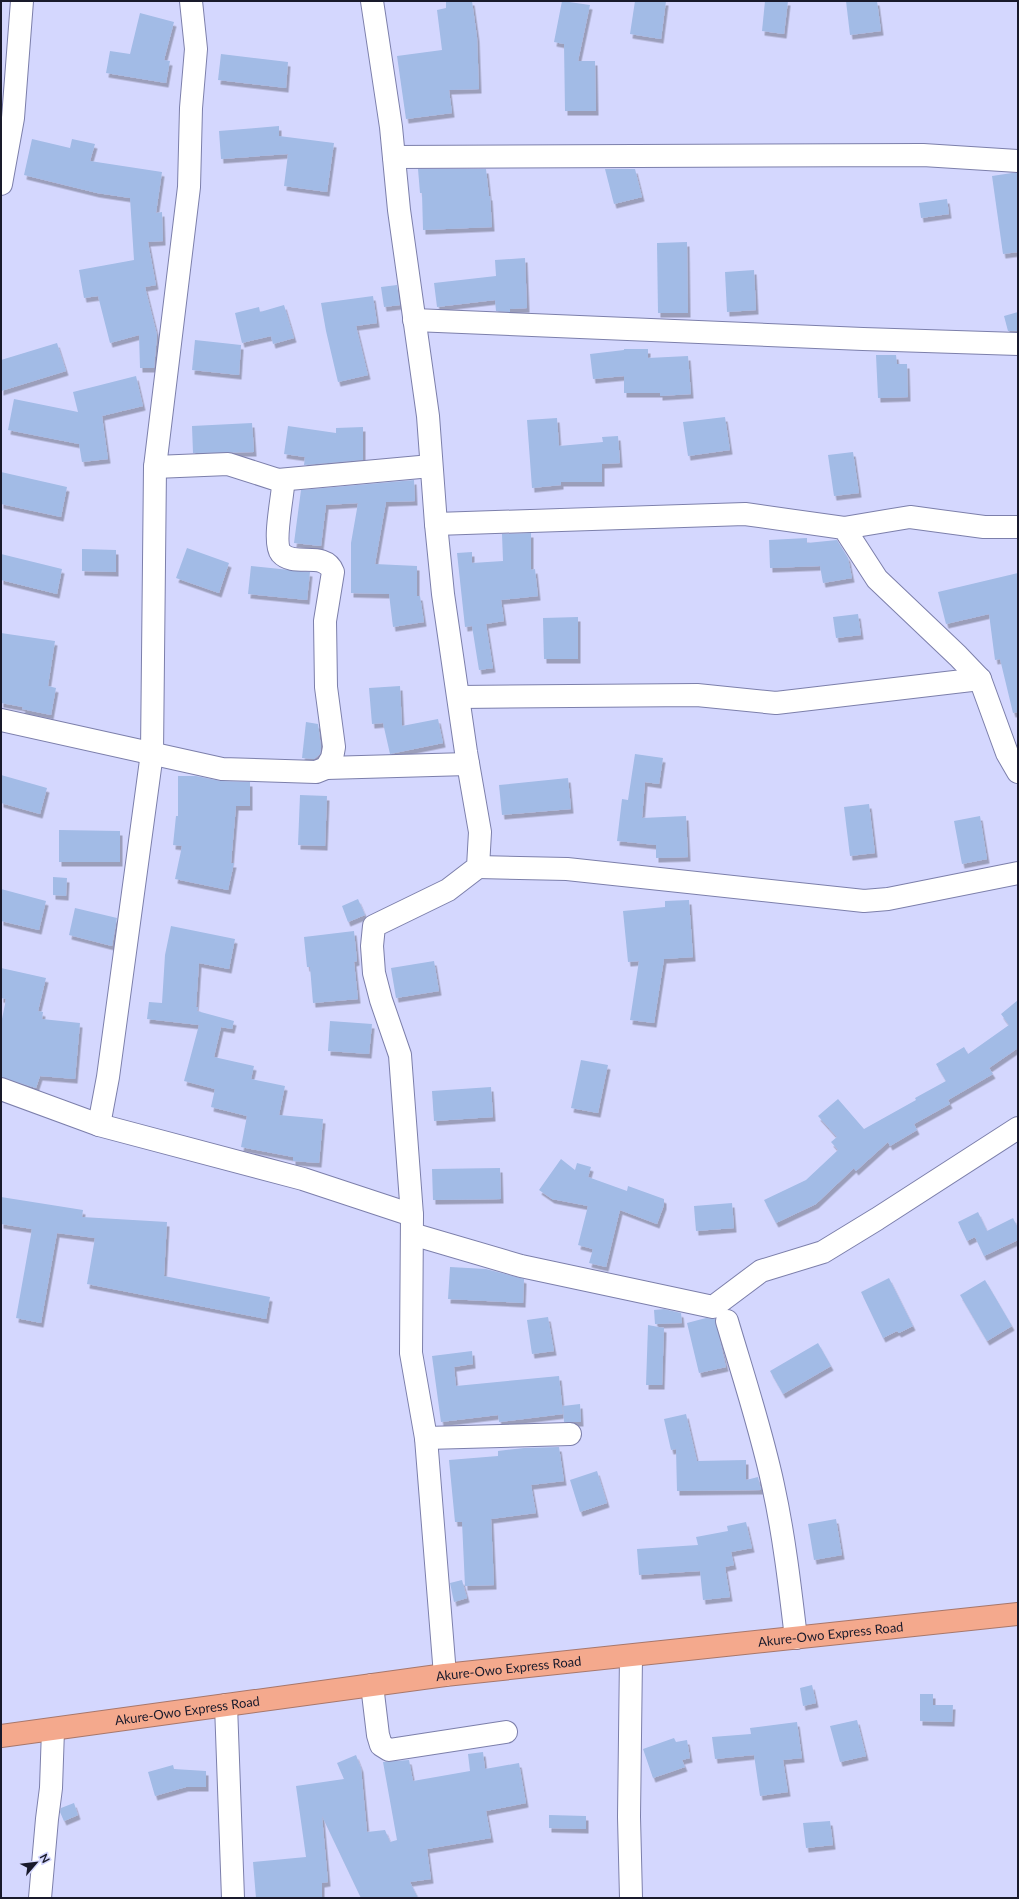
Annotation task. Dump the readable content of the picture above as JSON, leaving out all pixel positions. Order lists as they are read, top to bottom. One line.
{"streets":{"highway":["Akure-Owo Express Road"]},"north":"top right"}
